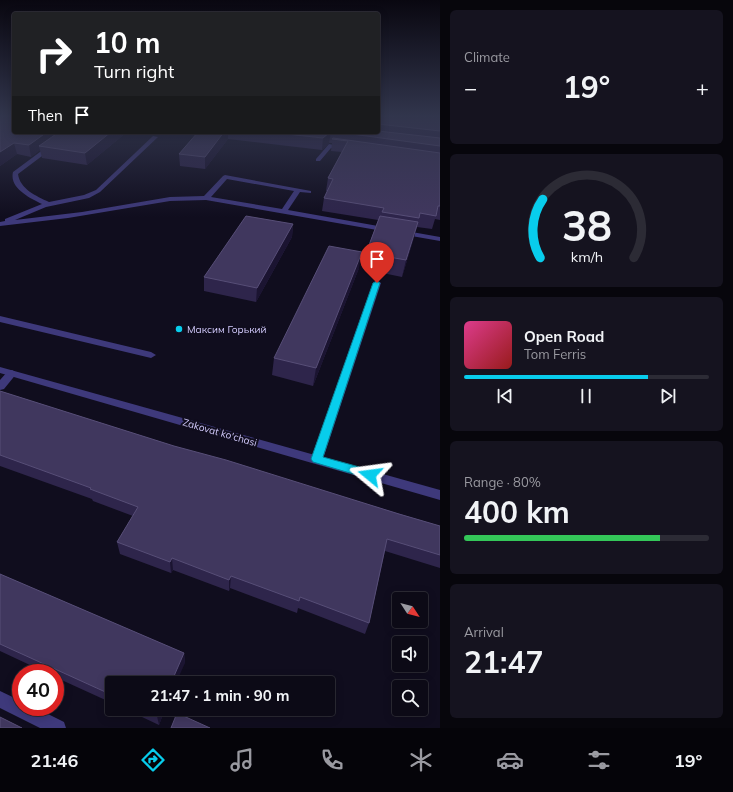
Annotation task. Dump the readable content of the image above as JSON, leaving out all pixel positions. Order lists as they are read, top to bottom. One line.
{"streets":{"street":["Zakovat ko'chasi"]},"places":["Максим Горький"],"north":"bottom right","page":{"tile":["Climate",["Range · 80%","400 km"],["Arrival","21:47"]],"turn":["10 m","Turn right"],"heat":["−","19°","+"],"then":"Then","song":["Open Road","Tom Ferris"],"limit":"40","trip":"21:47 · 1 min · 90 m","tabs":["21:46","19°"],"gauge":["38","km/h"]}}
